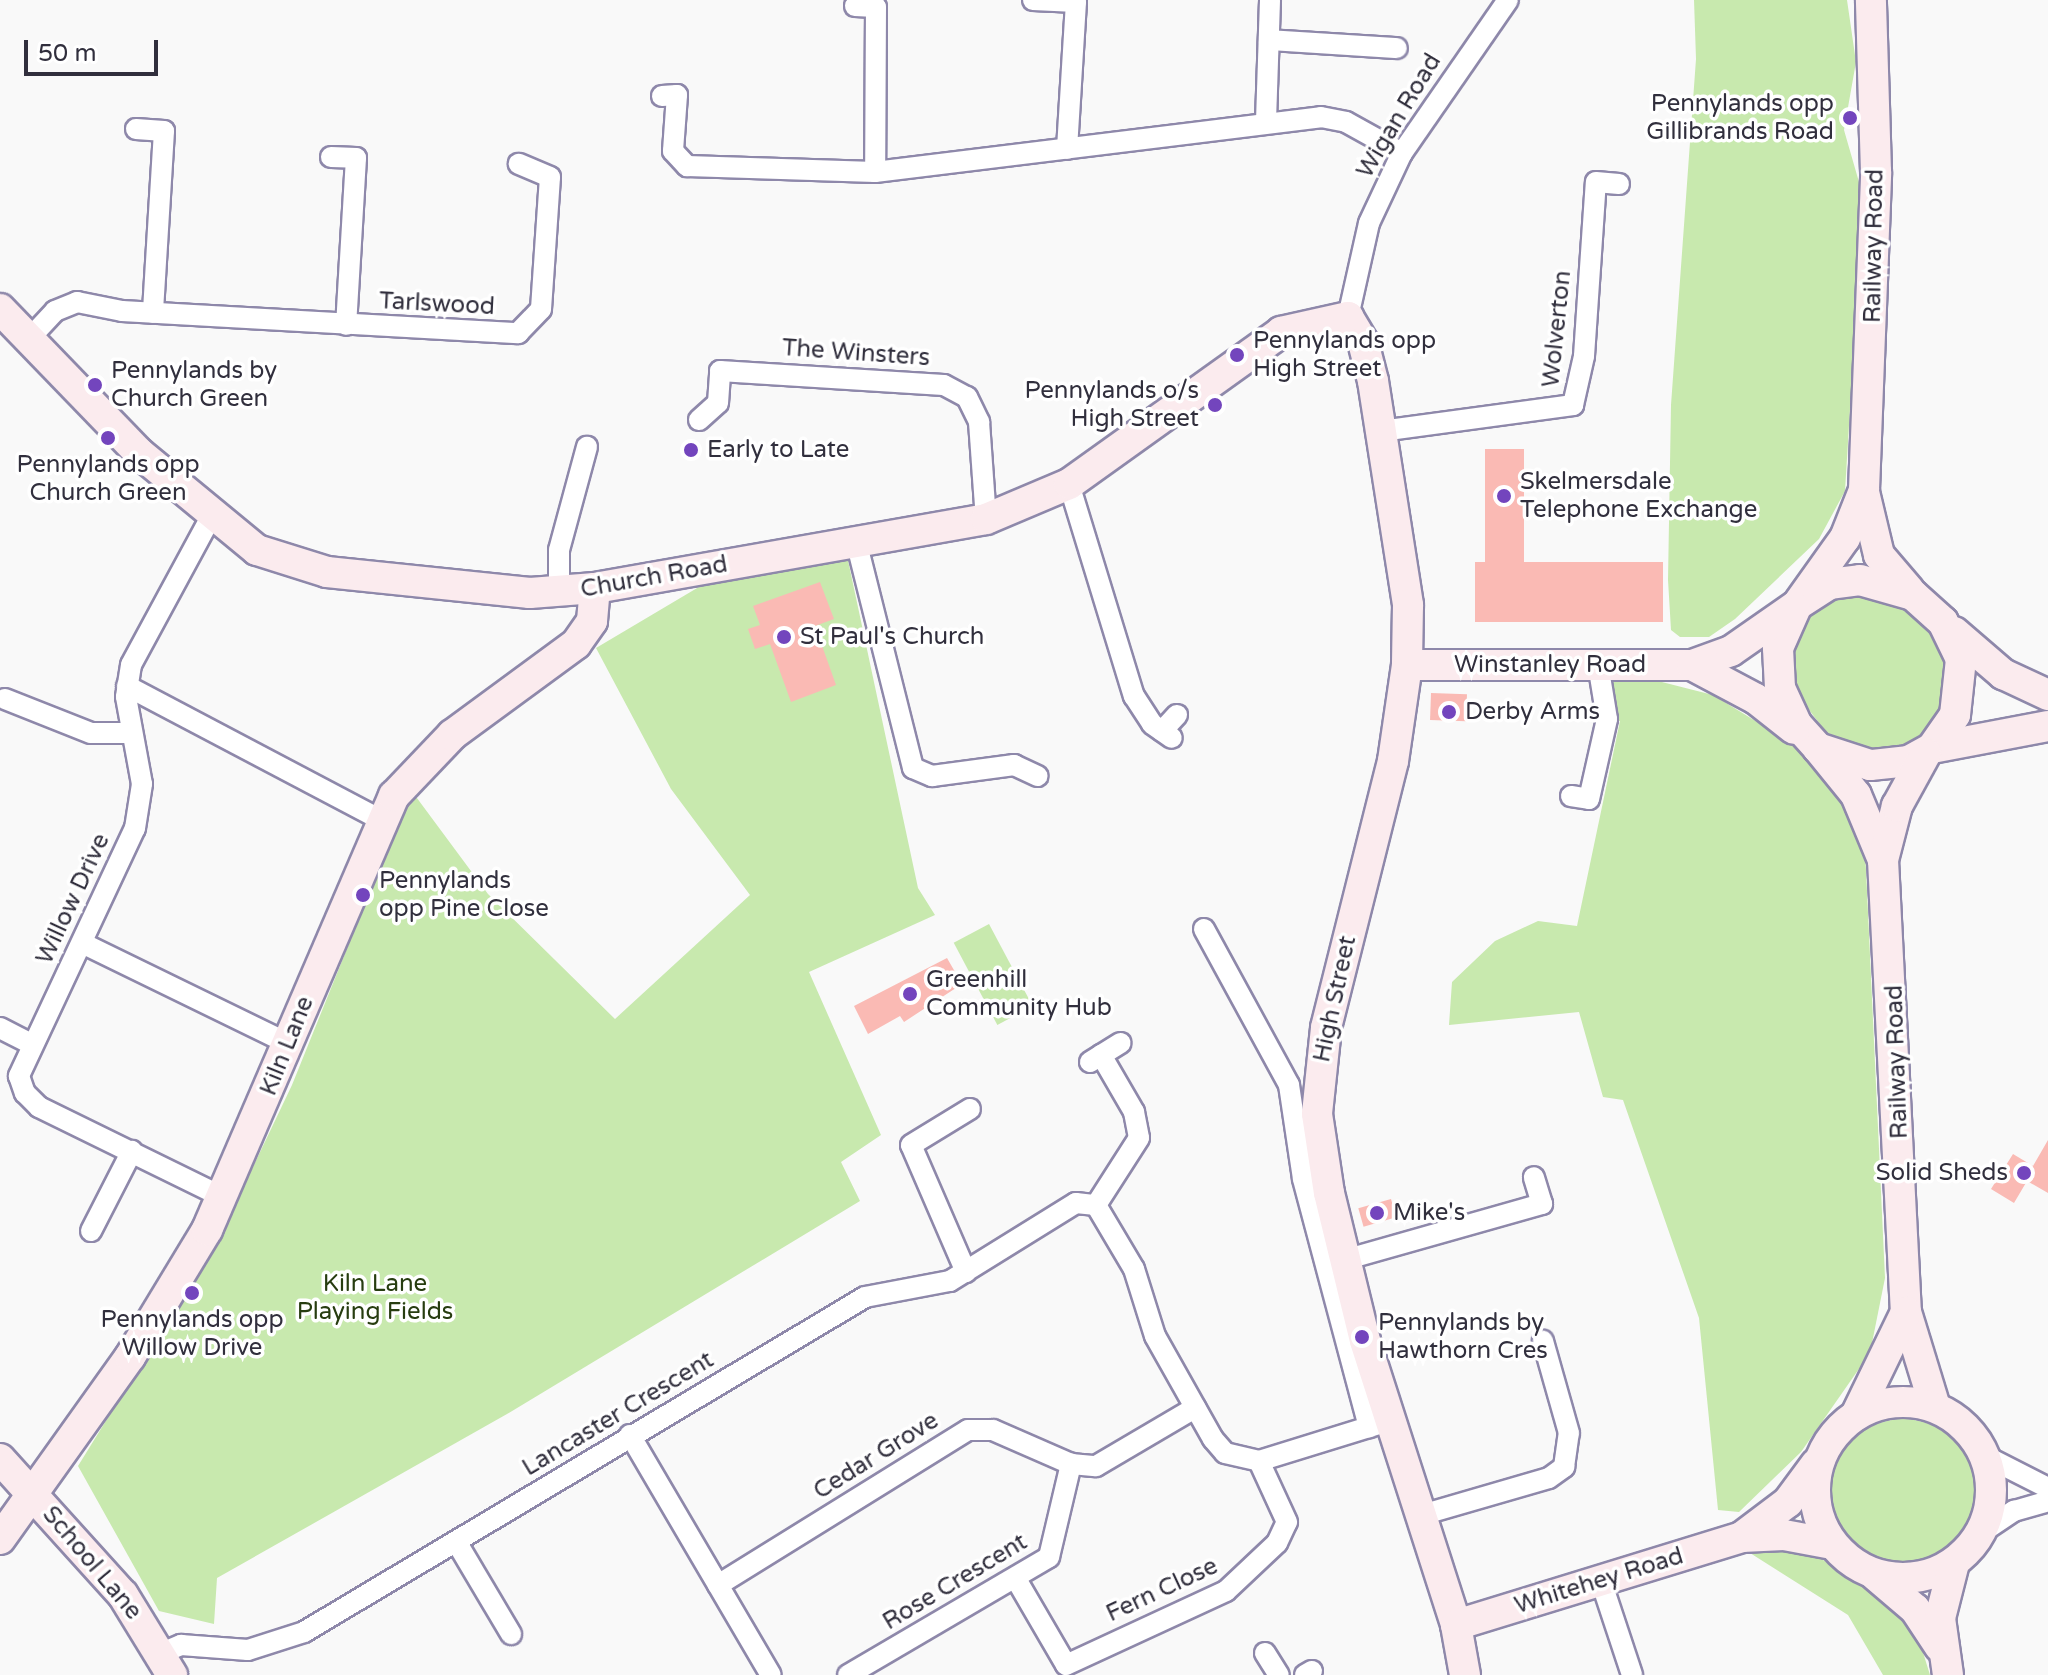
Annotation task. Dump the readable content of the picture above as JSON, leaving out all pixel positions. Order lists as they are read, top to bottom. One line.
{"streets":{"street":["Wigan Road","Railway Road","Tarlswood","Wolverton","The Winsters","Church Road","Winstanley Road","Willow Drive","High Street","Kiln Lane","Lancaster Crescent","Cedar Grove","School Lane","Whitehey Road","Rose Crescent","Fern Close"]},"crossings":[["Wigan Road","Church Road"],["Wigan Road","High Street"],["Railway Road","Winstanley Road"],["Tarlswood","Church Road"],["Wolverton","High Street"],["The Winsters","Church Road"],["Church Road","Willow Drive"],["Church Road","High Street"],["Church Road","Kiln Lane"],["Winstanley Road","High Street"],["Willow Drive","Kiln Lane"],["High Street","Whitehey Road"],["Kiln Lane","School Lane"],["Lancaster Crescent","School Lane"],["Cedar Grove","Rose Crescent"],["Rose Crescent","Fern Close"]],"parks":["Kiln Lane Playing Fields"],"places":["Pennylands opp Gillibrands Road","Pennylands opp High Street","Pennylands by Church Green","Pennylands o/s High Street","Pennylands opp Church Green","Early to Late","Skelmersdale Telephone Exchange","St Paul's Church","Derby Arms","Pennylands opp Pine Close","Greenhill Community Hub","Solid Sheds","Mike's","Pennylands opp Willow Drive","Pennylands by Hawthorn Cres"],"scale_bar":"50 m"}
